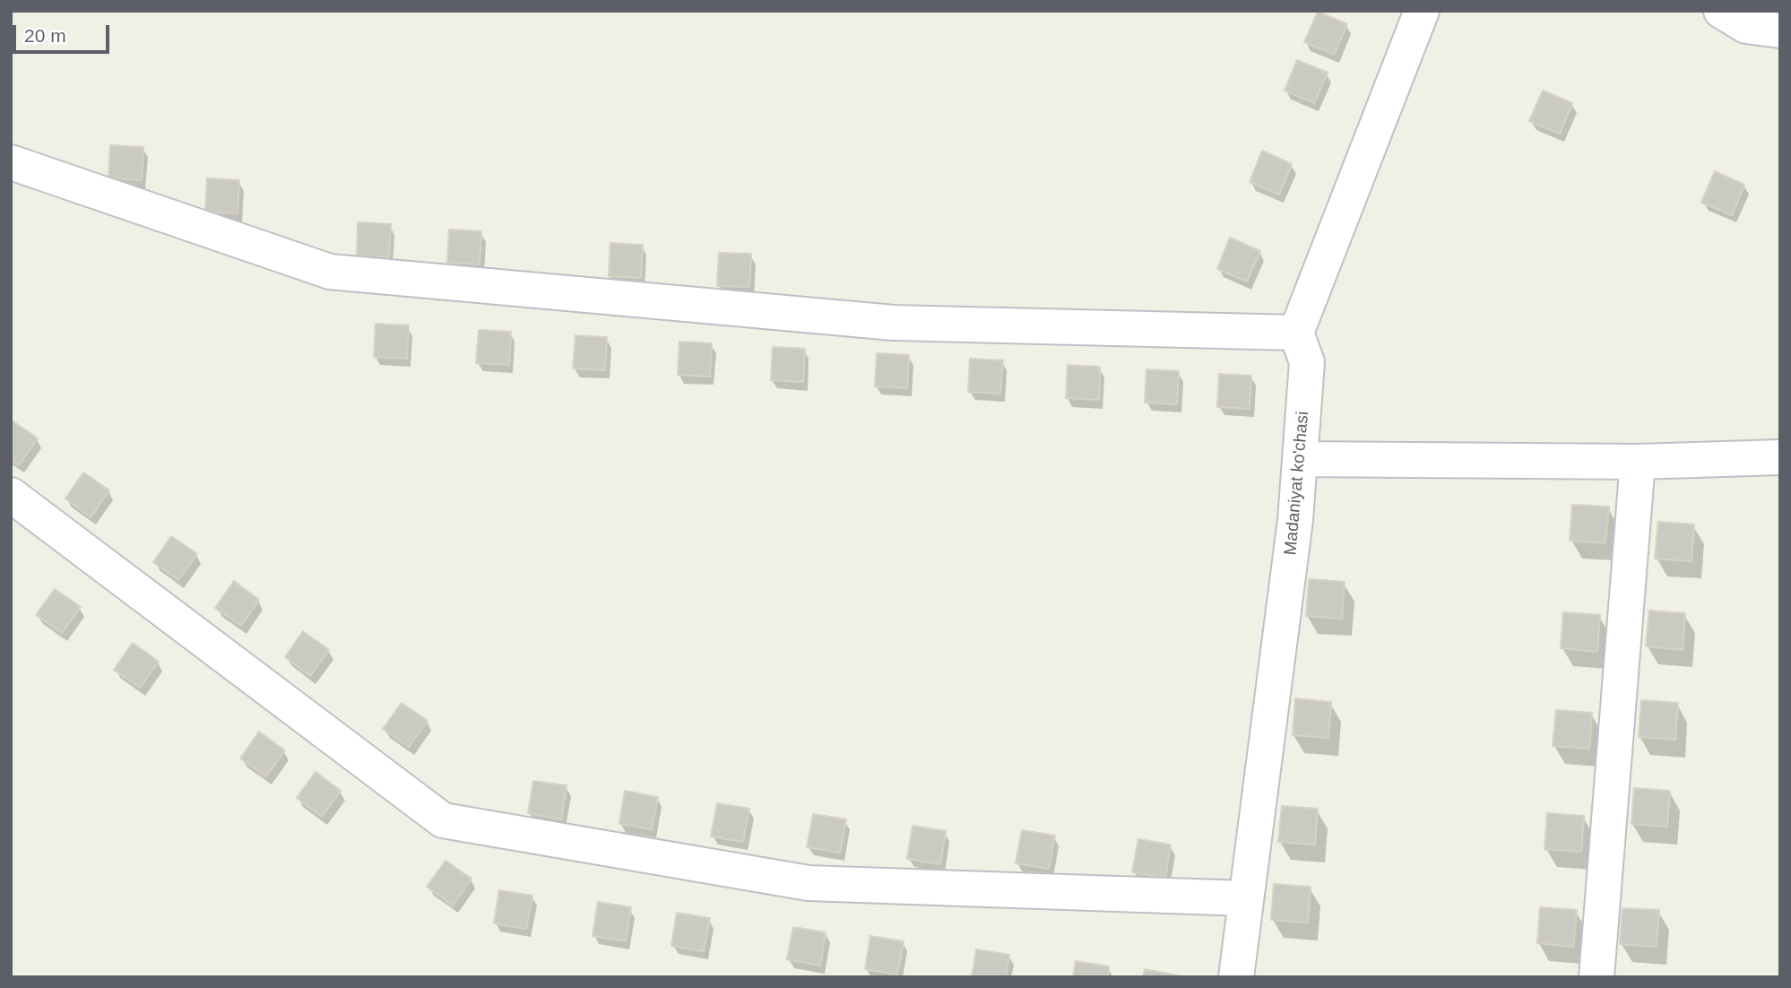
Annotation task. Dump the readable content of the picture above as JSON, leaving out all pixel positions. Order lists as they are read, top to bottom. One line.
{"streets":{"street":["Madaniyat ko'chasi"]},"scale_bar":"20 m"}
